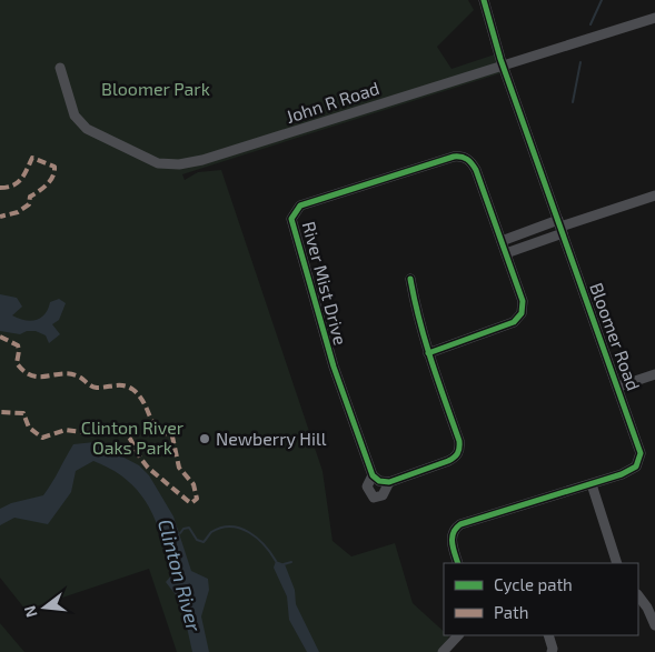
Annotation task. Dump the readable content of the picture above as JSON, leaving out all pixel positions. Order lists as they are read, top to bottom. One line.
{"streets":{"street":["John R Road","River Mist Drive","Bloomer Road"]},"crossings":[["John R Road","Bloomer Road"]],"water":["Clinton River"],"parks":["Bloomer Park","Clinton River Oaks Park"],"places":["Newberry Hill"],"legend":["Cycle path","Path"],"north":"left"}
